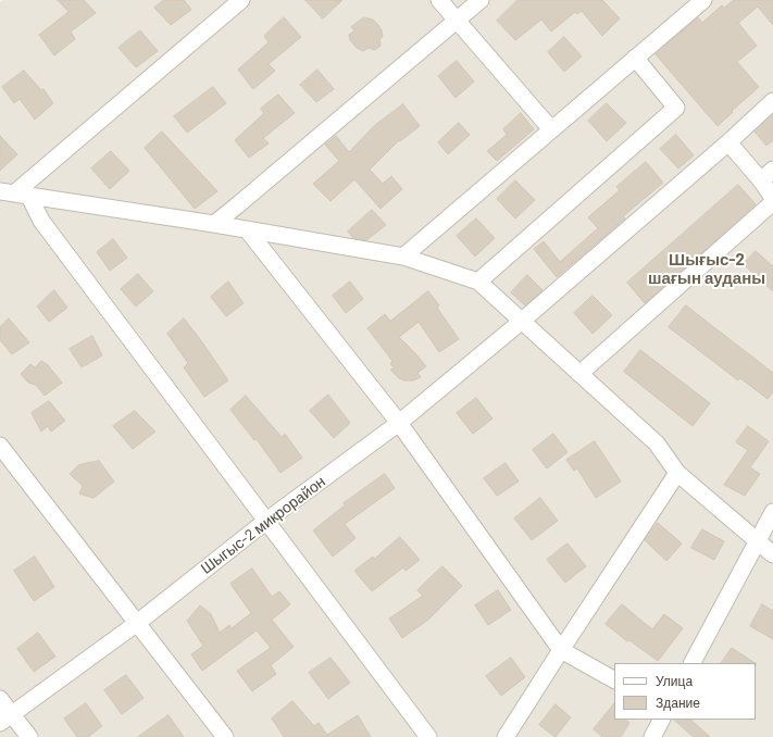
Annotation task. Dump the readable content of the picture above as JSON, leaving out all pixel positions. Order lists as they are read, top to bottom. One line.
{"streets":{"street":["Шыгыс-2 микрорайон"]},"districts":["Шығыс-2 шағын ауданы"],"legend":["Улица","Здание"]}
